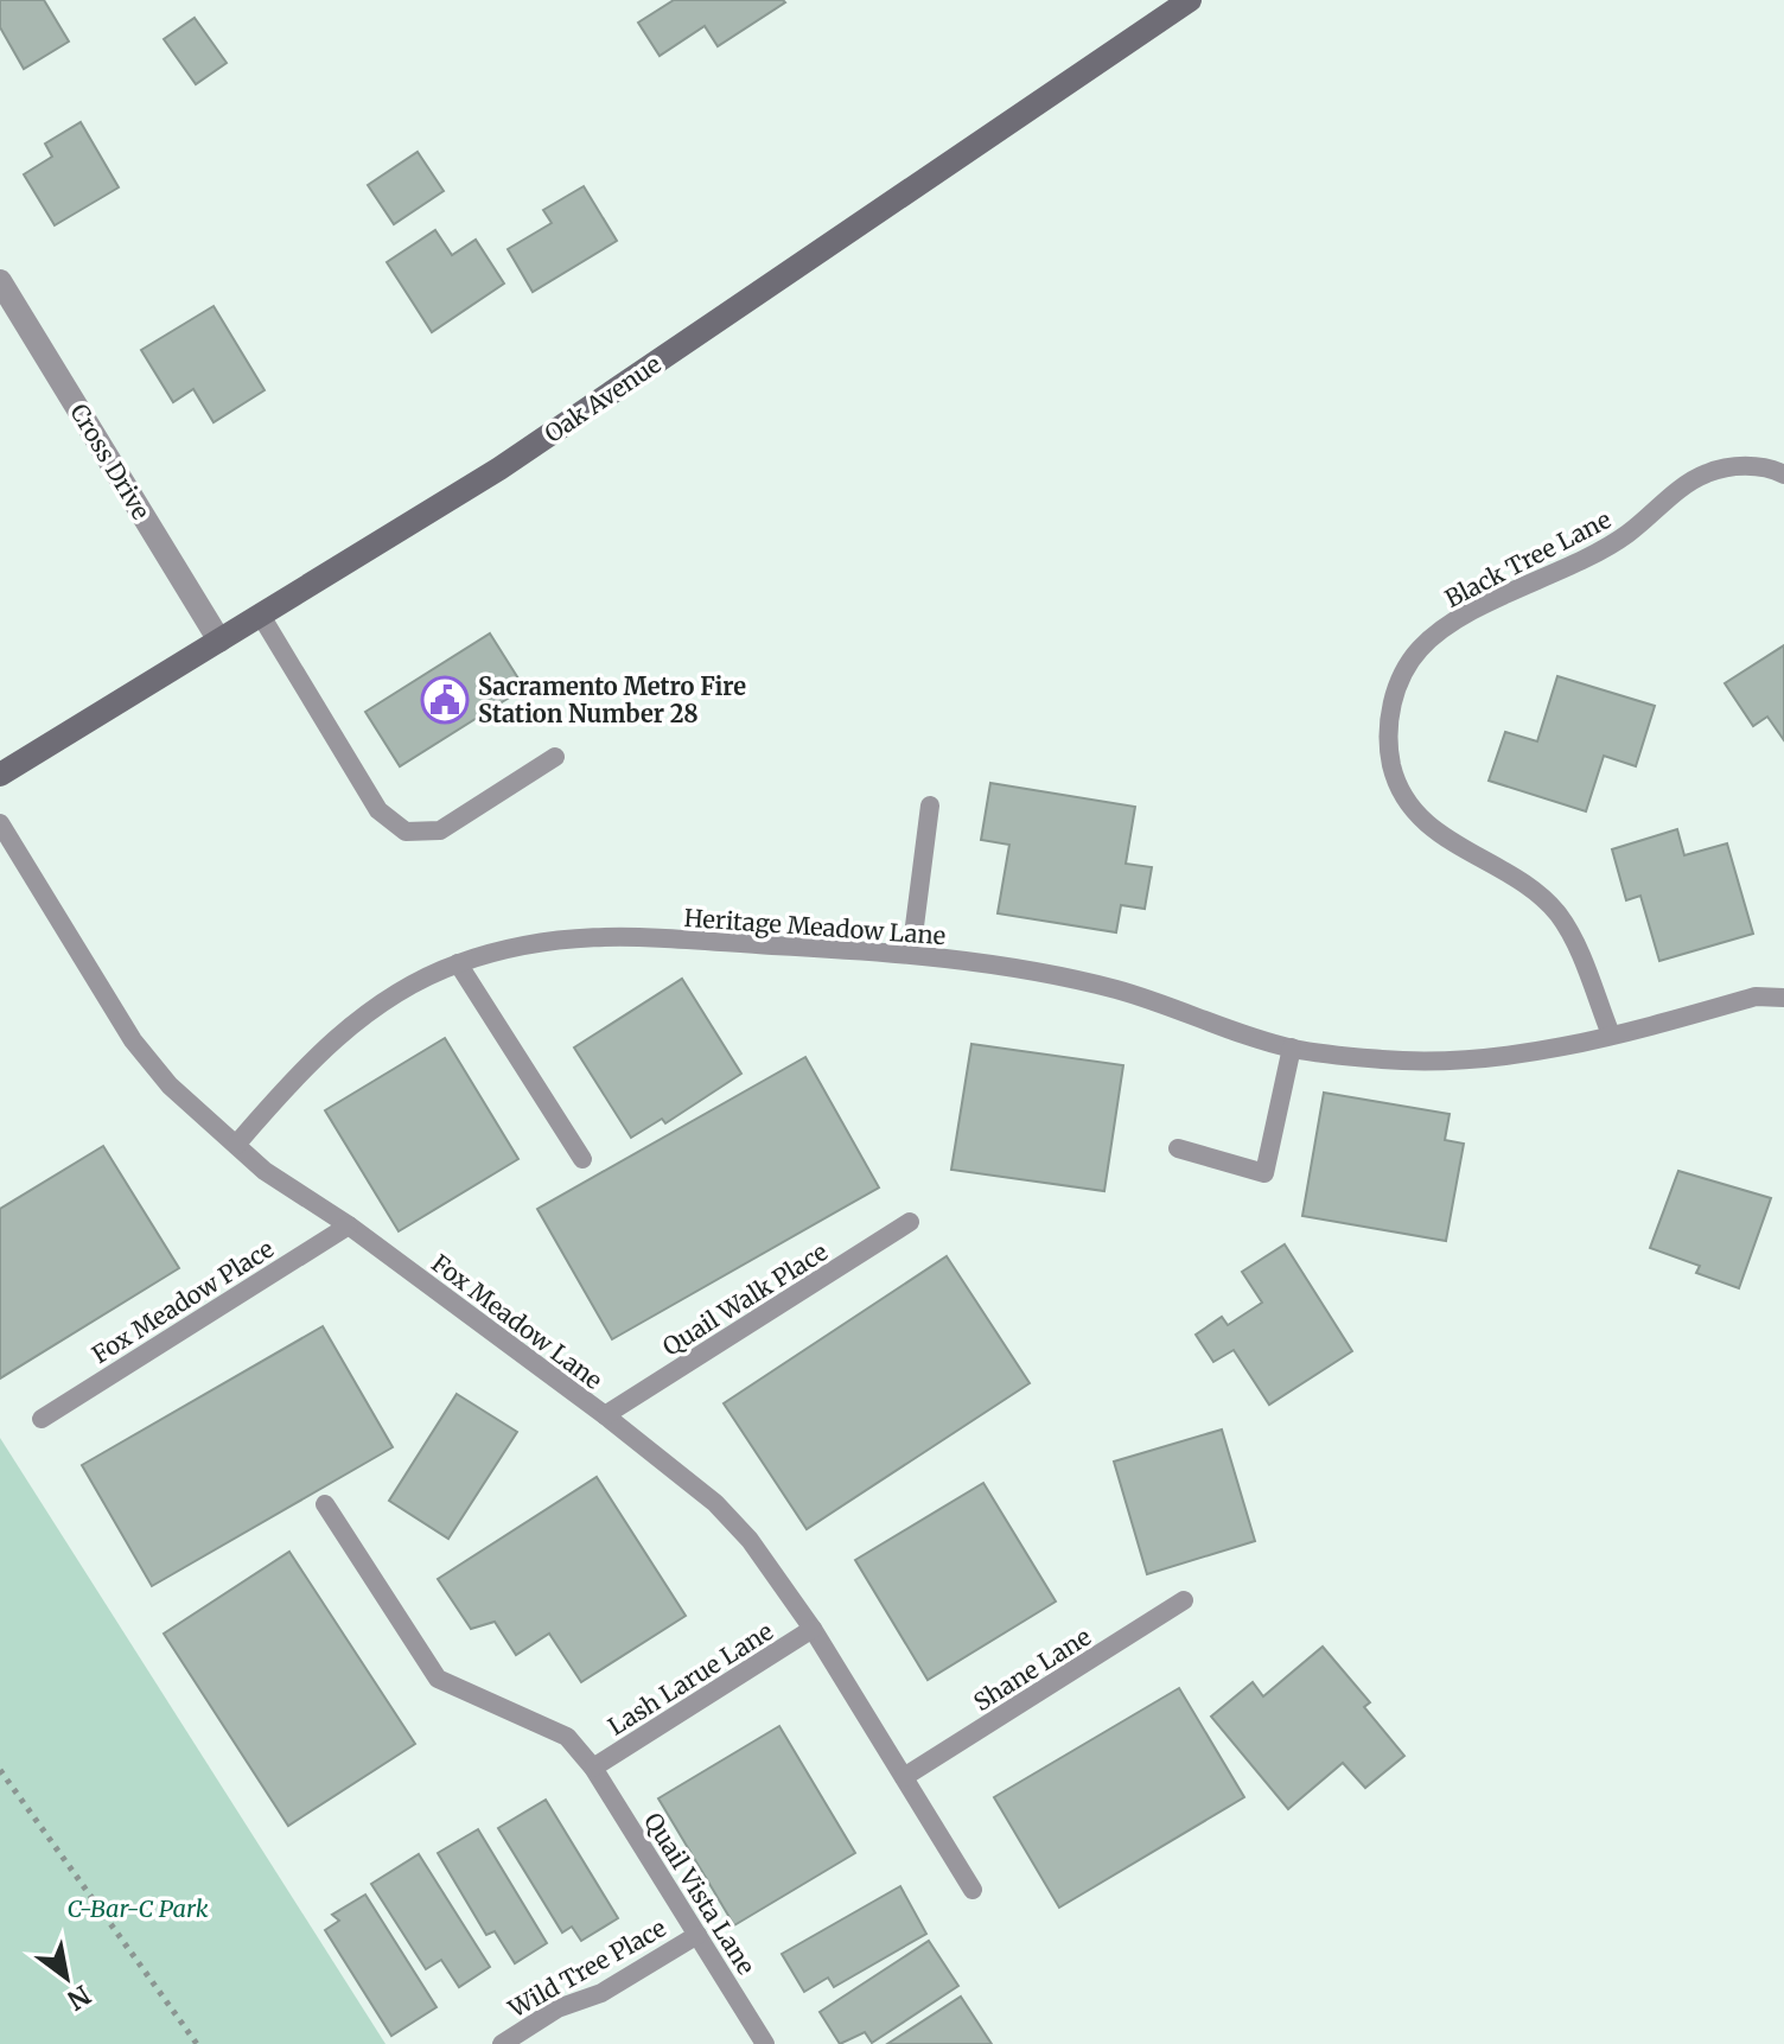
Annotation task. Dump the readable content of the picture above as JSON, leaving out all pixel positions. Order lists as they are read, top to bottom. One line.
{"streets":{"main road":["Oak Avenue"],"street":["Cross Drive"],"lane":["Black Tree Lane","Heritage Meadow Lane","Quail Walk Place","Fox Meadow Place","Fox Meadow Lane","Shane Lane","Lash Larue Lane","Quail Vista Lane","Wild Tree Place"]},"crossings":[["Oak Avenue","Cross Drive"],["Black Tree Lane","Heritage Meadow Lane"],["Heritage Meadow Lane","Fox Meadow Lane"],["Quail Walk Place","Fox Meadow Lane"],["Fox Meadow Place","Fox Meadow Lane"],["Fox Meadow Lane","Shane Lane"],["Fox Meadow Lane","Lash Larue Lane"],["Lash Larue Lane","Quail Vista Lane"],["Quail Vista Lane","Wild Tree Place"]],"parks":["C-Bar-C Park"],"places":{"public building":["Sacramento Metro Fire Station Number 28"]},"north":"bottom right"}
